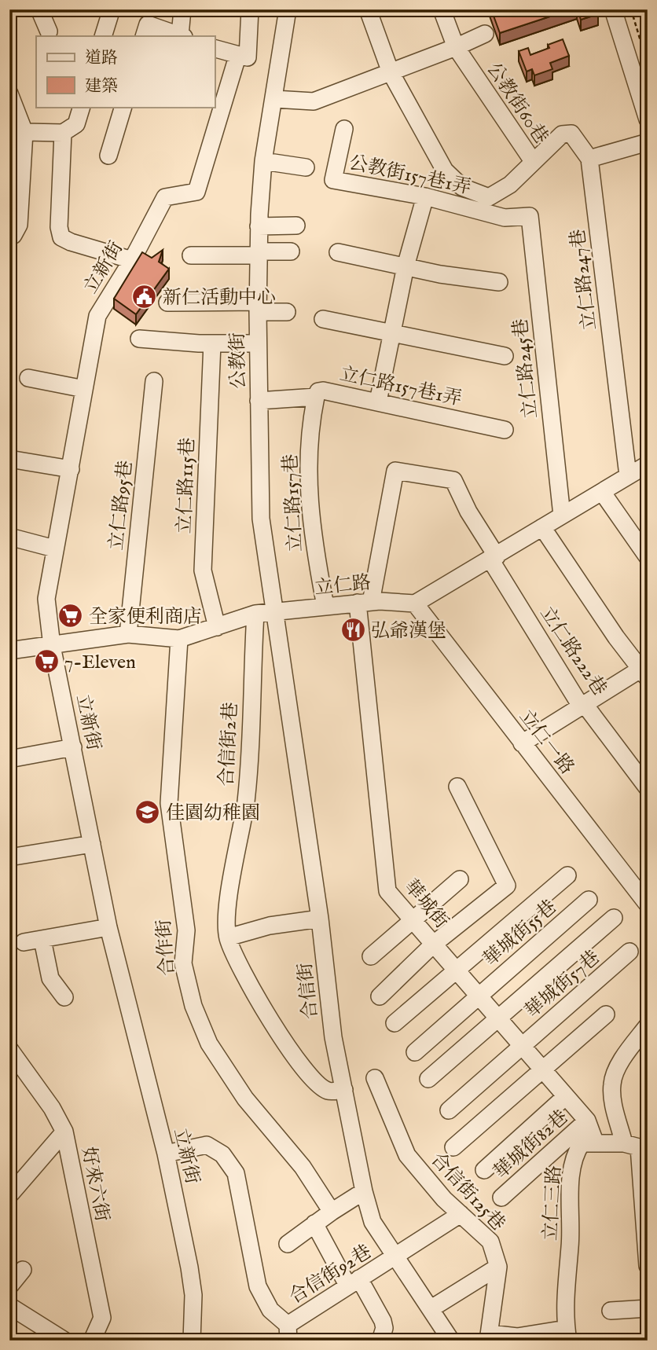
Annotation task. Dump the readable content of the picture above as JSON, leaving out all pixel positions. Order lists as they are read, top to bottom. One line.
{"streets":{"street":["公教街60巷","公教街157巷1弄","立新街","立仁路247巷","公教街","立仁路245巷","立仁路157巷1弄","立仁路115巷","立仁路157巷","立仁路95巷","立仁路","立仁路222巷","立仁一路","合信街2巷","華城街","華城街55巷","合作街","華城街57巷","合信街","華城街82巷","好來六街","合信街125巷","立仁三路","合信街92巷"]},"crossings":[["公教街60巷","立仁路247巷"],["公教街157巷1弄","立仁路245巷"],["立新街","立仁路"],["公教街","立仁路157巷1弄"],["公教街","立仁路"],["公教街","合信街"],["立仁路157巷1弄","立仁路157巷"],["立仁路115巷","立仁路"],["立仁路157巷","立仁路"],["立仁路95巷","立仁路"],["立仁路","立仁一路"],["立仁路","合信街2巷"],["立仁路","華城街"],["立仁路","合作街"],["立仁路","合信街"],["立仁路222巷","華城街"],["合信街2巷","合信街"],["華城街","華城街55巷"],["華城街","華城街57巷"],["華城街","華城街82巷"],["華城街","立仁三路"],["合信街","合信街92巷"],["合信街125巷","合信街92巷"]],"places":{"public building":["新仁活動中心"],"supermarket":["全家便利商店","7-Eleven"],"restaurant":["弘爺漢堡"],"school or university":["佳園幼稚園"]},"legend":["道路","建築"]}
